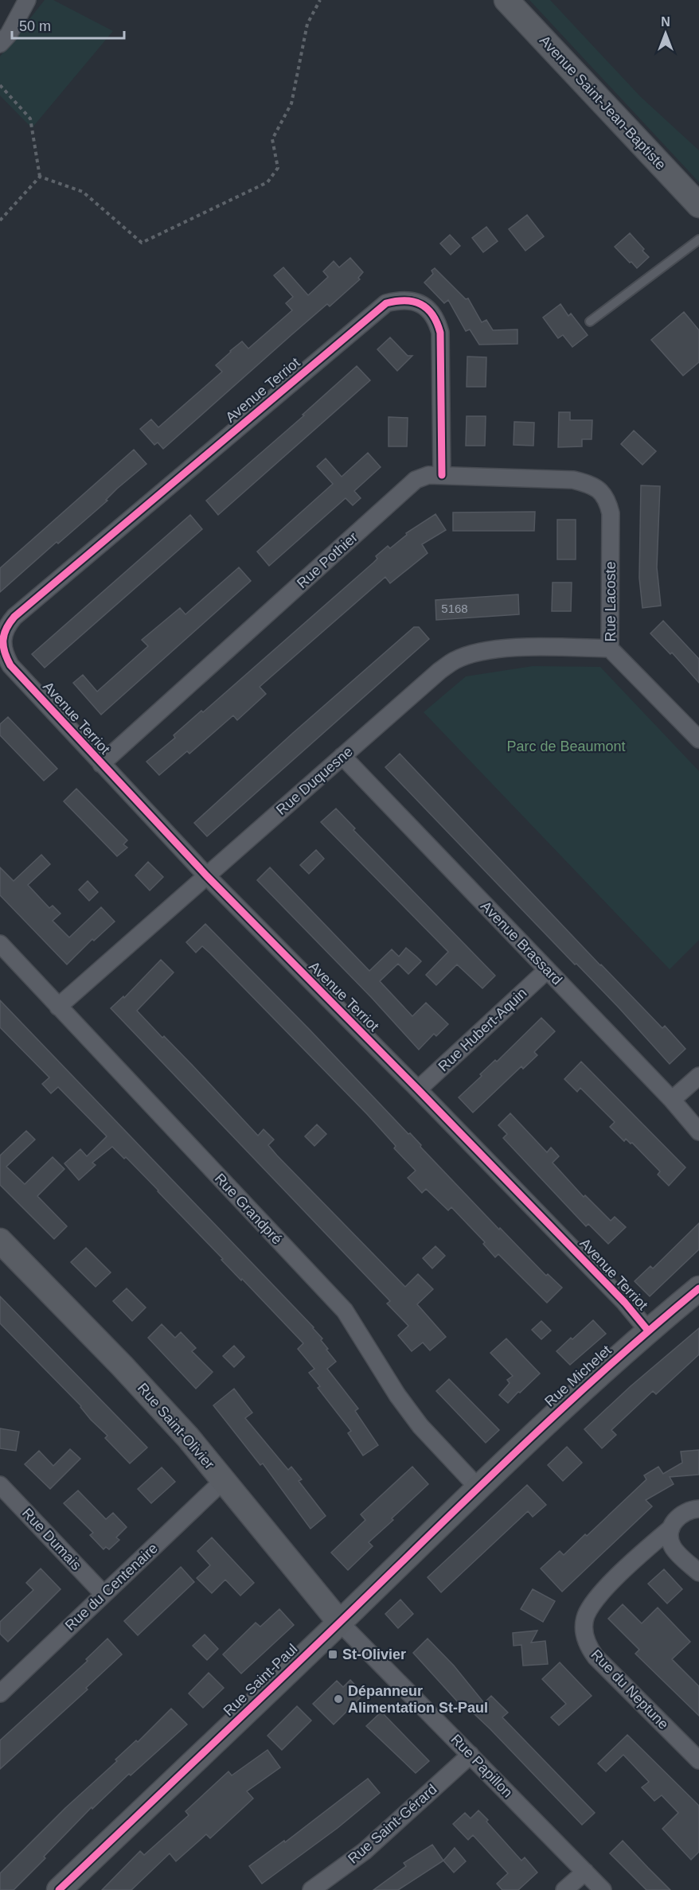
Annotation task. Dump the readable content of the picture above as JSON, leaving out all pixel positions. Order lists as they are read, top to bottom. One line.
{"streets":{"street":["Avenue Saint-Jean-Baptiste","Avenue Terriot","Rue Pothier","Rue Lacoste","Rue Duquesne","Avenue Brassard","Rue Hubert-Aquin","Rue Grandpré","Rue Michelet","Rue Saint-Olivier","Rue Dumais","Rue du Centenaire","Rue Saint-Paul","Rue du Neptune","Rue Papillon","Rue Saint-Gérard"]},"crossings":[["Avenue Terriot","Rue Pothier"],["Avenue Terriot","Rue Duquesne"],["Avenue Terriot","Rue Hubert-Aquin"],["Avenue Terriot","Rue Michelet"],["Rue Pothier","Rue Lacoste"],["Rue Lacoste","Rue Duquesne"],["Rue Duquesne","Avenue Brassard"],["Rue Duquesne","Rue Grandpré"],["Avenue Brassard","Rue Hubert-Aquin"],["Rue Grandpré","Rue Michelet"],["Rue Grandpré","Rue Saint-Paul"],["Rue Michelet","Rue Saint-Paul"],["Rue Saint-Olivier","Rue du Centenaire"],["Rue Saint-Olivier","Rue Saint-Paul"],["Rue Saint-Olivier","Rue Papillon"],["Rue Dumais","Rue du Centenaire"],["Rue Saint-Paul","Rue Papillon"],["Rue Papillon","Rue Saint-Gérard"]],"parks":["Parc de Beaumont"],"places":{"transit":["St-Olivier"],"other":["Dépanneur Alimentation St-Paul"]},"house_numbers":["5168"],"scale_bar":"50 m","north":"top"}
